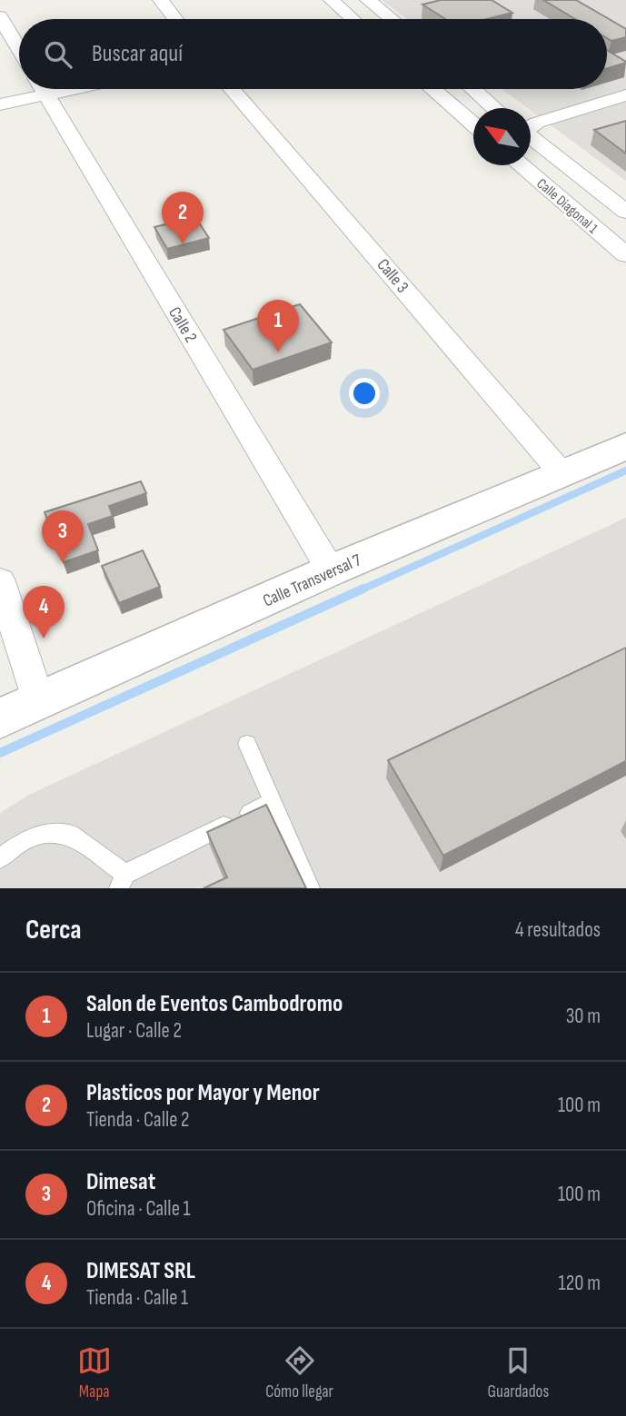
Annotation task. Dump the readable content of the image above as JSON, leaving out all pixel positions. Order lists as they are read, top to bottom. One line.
{"streets":{"street":["Calle Diagonal 1","Calle 3","Calle 2","Calle Transversal 7"]},"crossings":[["Calle 3","Calle Transversal 7"],["Calle 2","Calle Transversal 7"]],"north":"top left","page":{"search":"Buscar aquí","pins":["2","1","3","4"],"heading":["Cerca","4 resultados"],"list":[{"mark":"1","name":"Salon de Eventos Cambodromo","note":"Lugar · Calle 2","value":"30 m"},{"mark":"2","name":"Plasticos por Mayor y Menor","note":"Tienda · Calle 2","value":"100 m"},{"mark":"3","name":"Dimesat","note":"Oficina · Calle 1","value":"100 m"},{"mark":"4","name":"DIMESAT SRL","note":"Tienda · Calle 1","value":"120 m"}],"nav":["Mapa","Cómo llegar","Guardados"]}}
